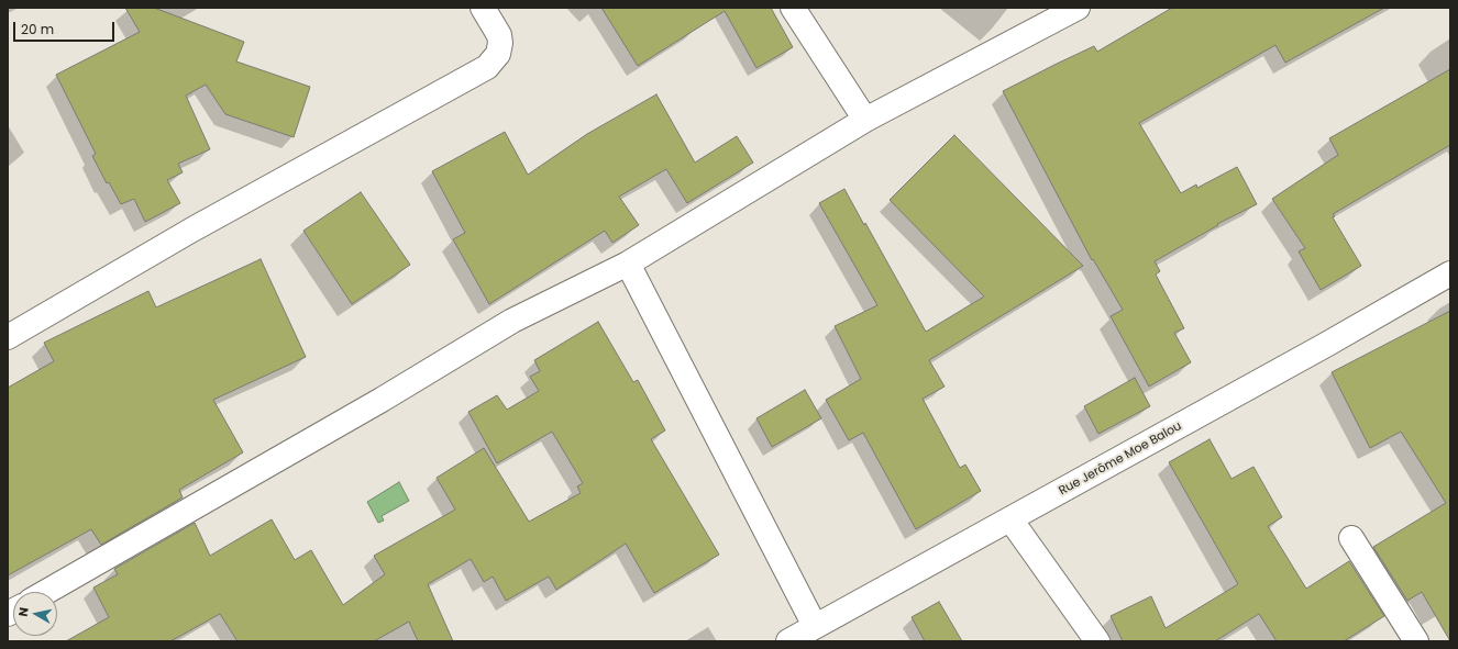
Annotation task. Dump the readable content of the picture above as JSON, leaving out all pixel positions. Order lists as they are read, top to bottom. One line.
{"streets":{"street":["Rue Jerôme Moe Balou"]},"scale_bar":"20 m","north":"left"}
